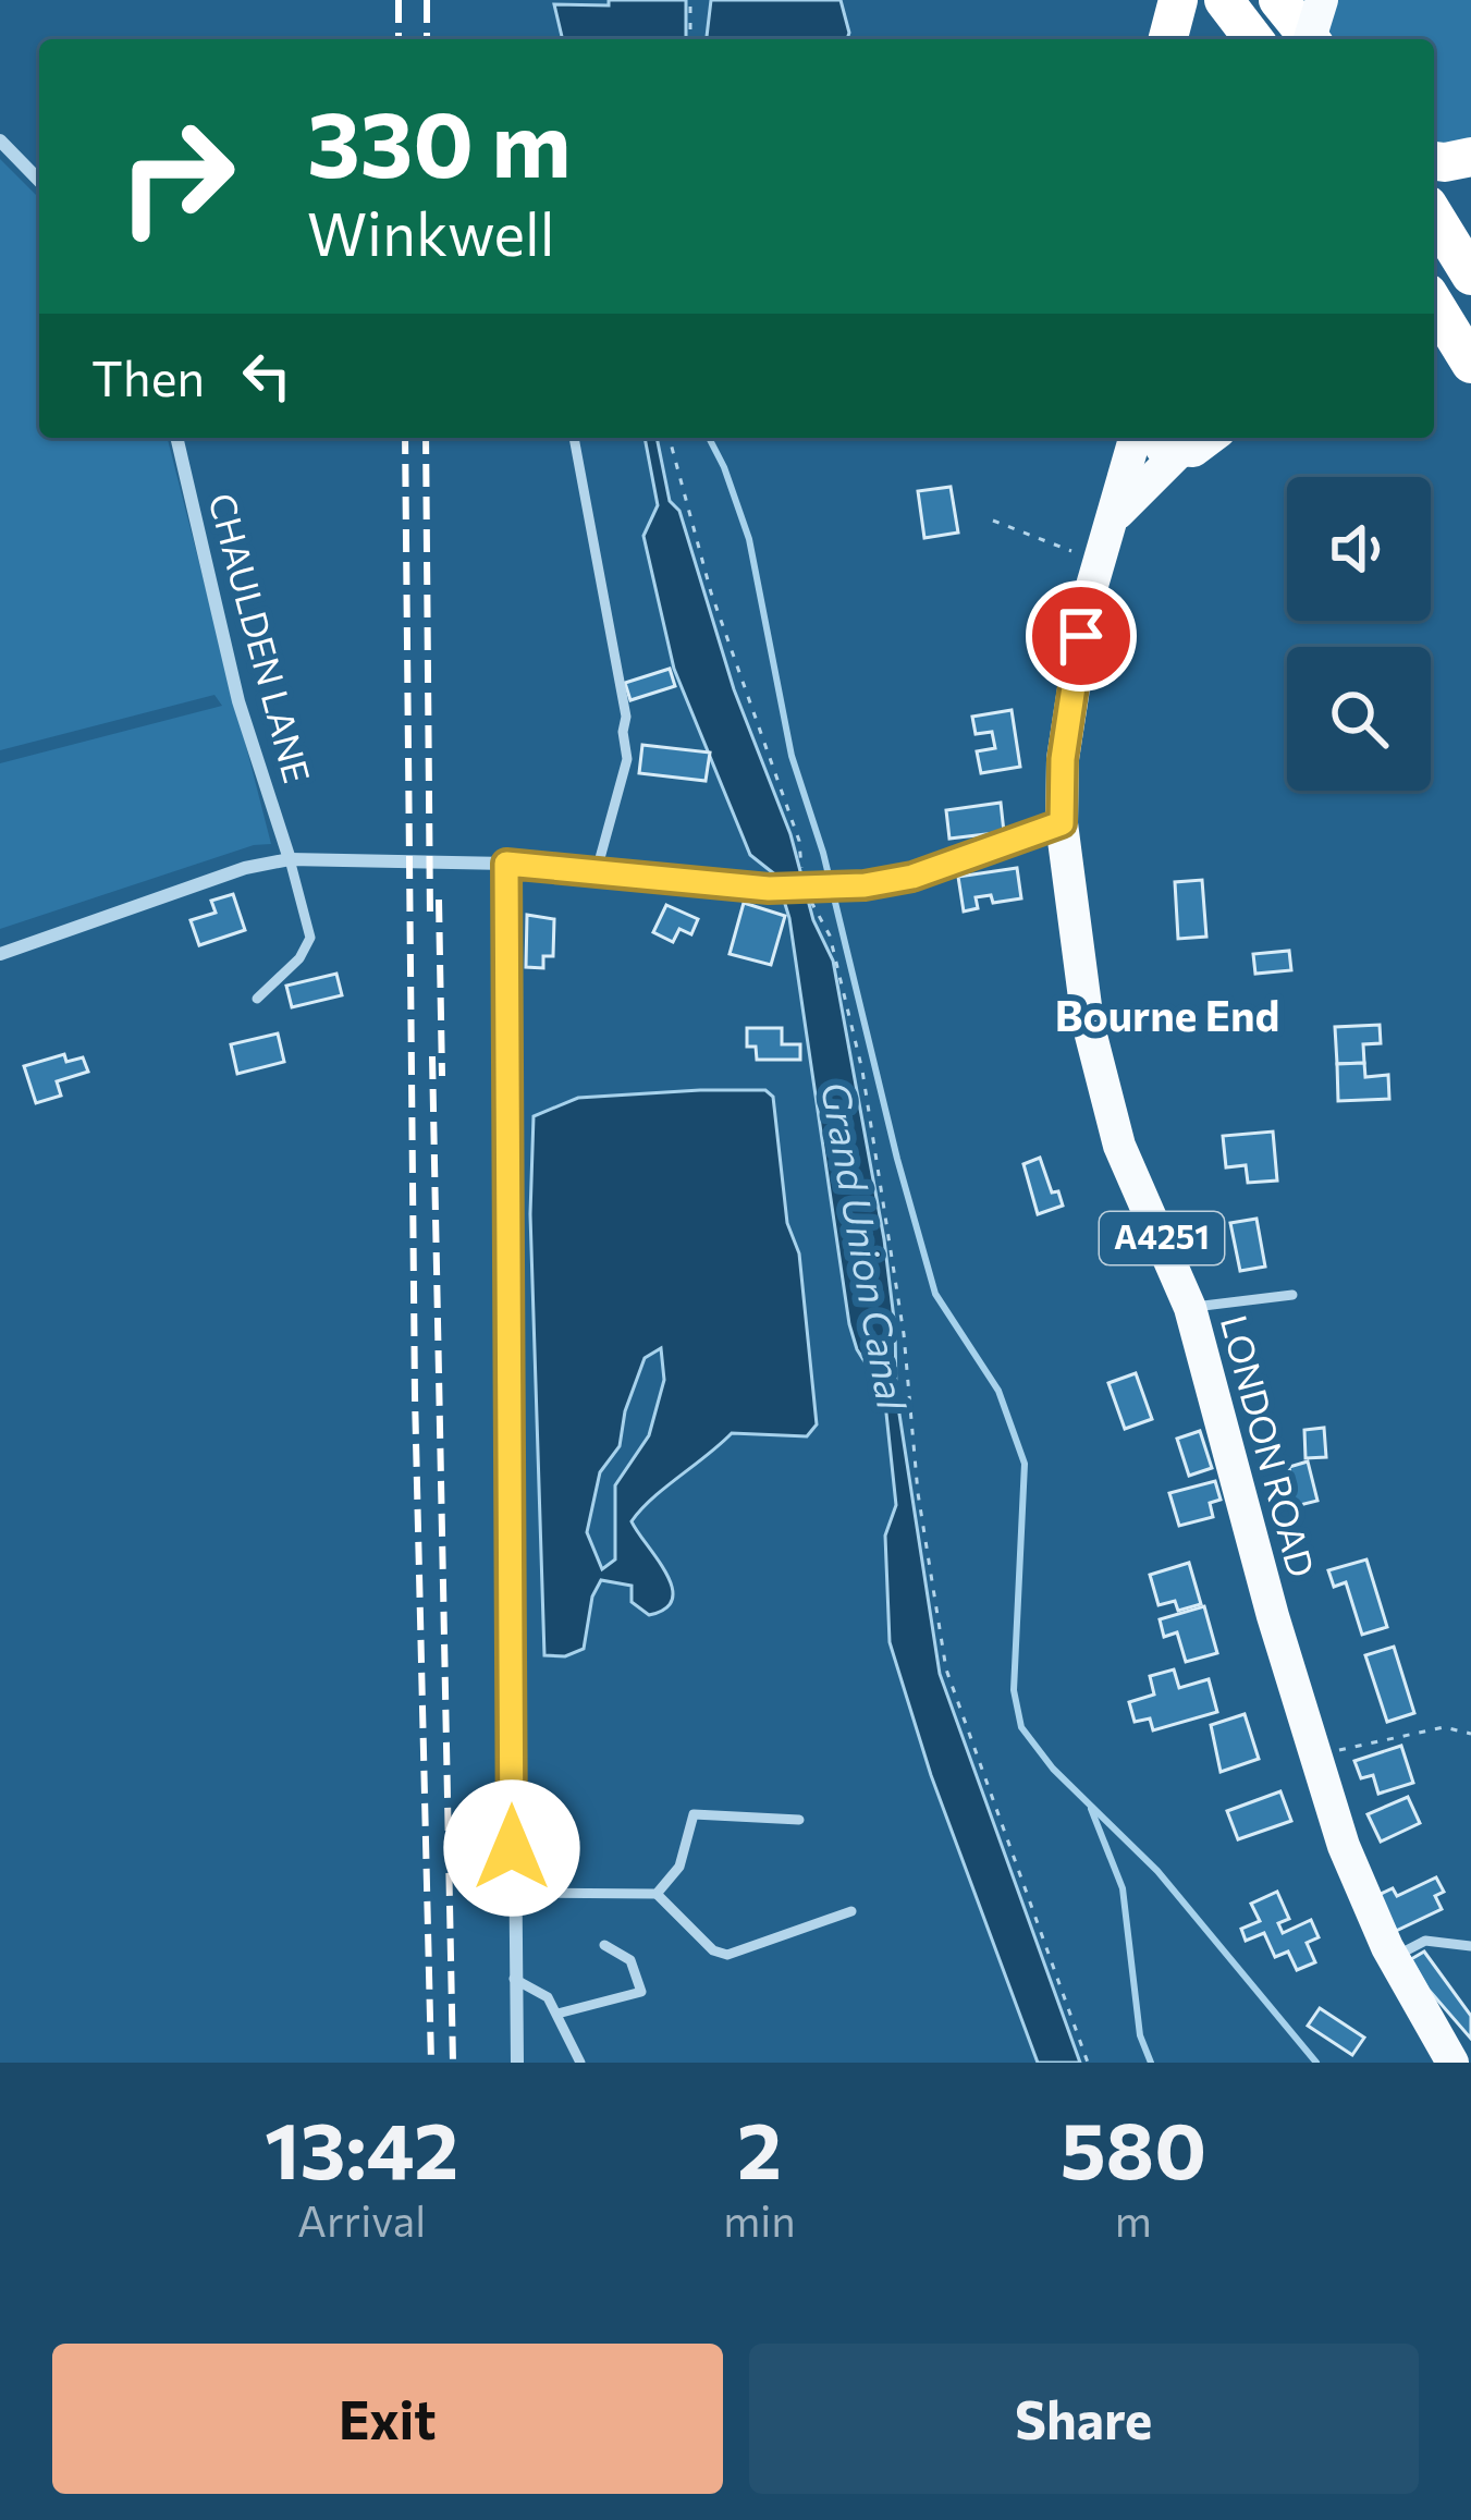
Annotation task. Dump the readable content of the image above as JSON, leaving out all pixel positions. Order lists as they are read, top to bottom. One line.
{"streets":{"main road":["A4251","LONDON ROAD"],"street":["CHAULDEN LANE"]},"districts":["Bourne End"],"water":["Grand Union Canal"],"page":{"turn":["330 m","Winkwell"],"then":"Then","eta":["13:42","Arrival","2","min","580","m"],"buttons":["Exit","Share"]}}
